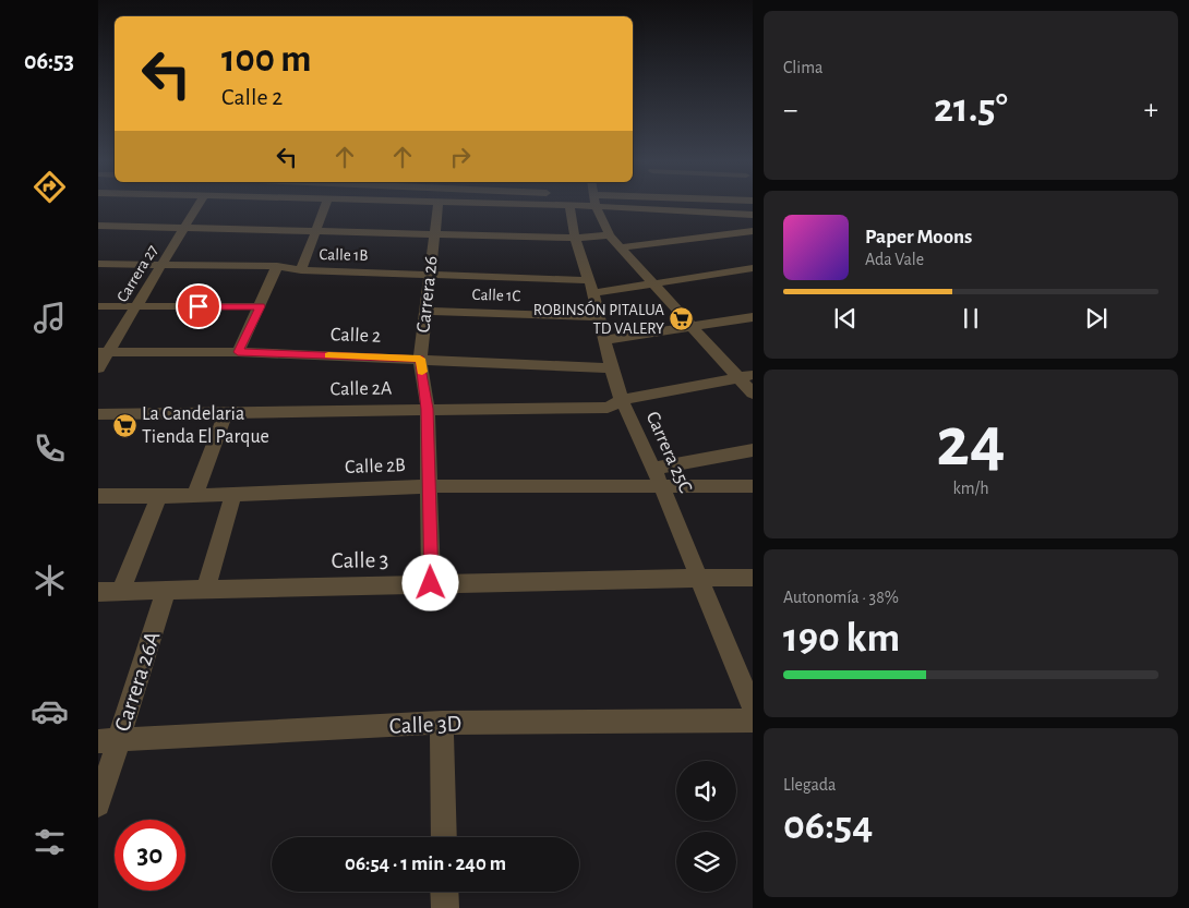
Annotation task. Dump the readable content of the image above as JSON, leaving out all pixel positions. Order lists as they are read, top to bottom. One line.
{"streets":{"street":["Calle 1B","Carrera 27","Carrera 26","Calle 1C","Calle 2","Calle 2A","Carrera 25C","Calle 2B","Calle 3","Carrera 26A","Calle 3D"]},"crossings":[["Calle 1B","Carrera 27"],["Calle 1B","Carrera 26"],["Calle 1B","Carrera 25C"],["Carrera 27","Calle 2"],["Carrera 26","Calle 1C"],["Carrera 26","Calle 2"],["Carrera 26","Calle 2A"],["Carrera 26","Calle 2B"],["Carrera 26","Calle 3"],["Calle 1C","Carrera 25C"],["Calle 2","Carrera 25C"],["Calle 2A","Carrera 25C"],["Carrera 25C","Calle 2B"],["Carrera 25C","Calle 3"],["Calle 3","Carrera 26A"],["Carrera 26A","Calle 3D"]],"places":{"supermarket":["ROBINSÓN PITALUA TD VALERY","La Candelaria Tienda El Parque"]},"page":{"tabs":"06:53","tile":["Clima",["24","km/h"],["Autonomía · 38%","190 km"],["Llegada","06:54"]],"turn":["100 m","Calle 2"],"heat":["−","21.5°","+"],"song":["Paper Moons","Ada Vale"],"limit":"30","trip":"06:54 · 1 min · 240 m"}}
